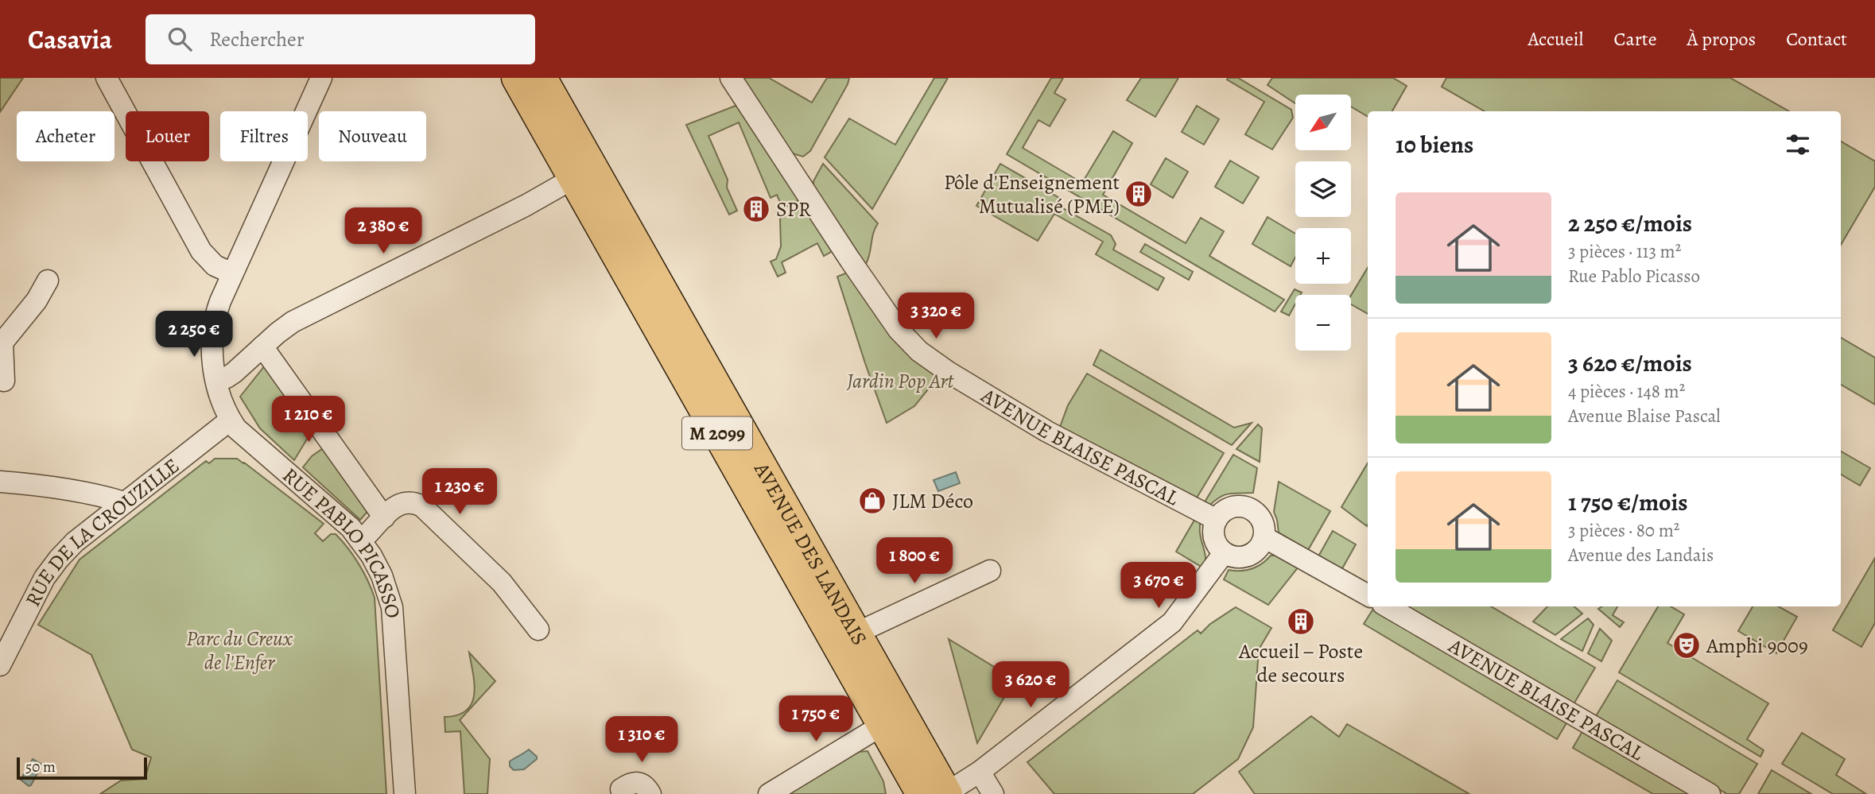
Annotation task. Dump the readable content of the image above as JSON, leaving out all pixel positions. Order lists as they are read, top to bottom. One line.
{"streets":{"main road":["M 2099","AVENUE DES LANDAIS"],"street":["AVENUE BLAISE PASCAL","RUE DE LA CROUZILLE","RUE PABLO PICASSO"]},"crossings":[["M 2099","AVENUE DES LANDAIS"],["RUE DE LA CROUZILLE","RUE PABLO PICASSO"]],"parks":["Jardin Pop Art","Parc du Creux de l'Enfer"],"places":{"building":["Pôle d'Enseignement Mutualisé (PME)","SPR","Accueil − Poste de secours"],"shop":["JLM Déco"],"theatre":["Amphi 9009"]},"scale_bar":"50 m","north":"bottom left","page":{"header":"Casavia","search":"Rechercher","nav":["Accueil","Carte","À propos","Contact"],"map_buttons":["+","−"],"chip":["Acheter","Louer","Filtres","Nouveau"],"heading":"10 biens","list":[{"name":"2 250 €/mois","note":"3 pièces · 113 m² · Rue Pablo Picasso"},{"name":"3 620 €/mois","note":"4 pièces · 148 m² · Avenue Blaise Pascal"},{"name":"1 750 €/mois","note":"3 pièces · 80 m² · Avenue des Landais"}],"price":["2 380 €","3 320 €","2 250 €","1 210 €","1 230 €","1 800 €","3 670 €","3 620 €","1 750 €","1 310 €"],"scale":"50 m"}}
